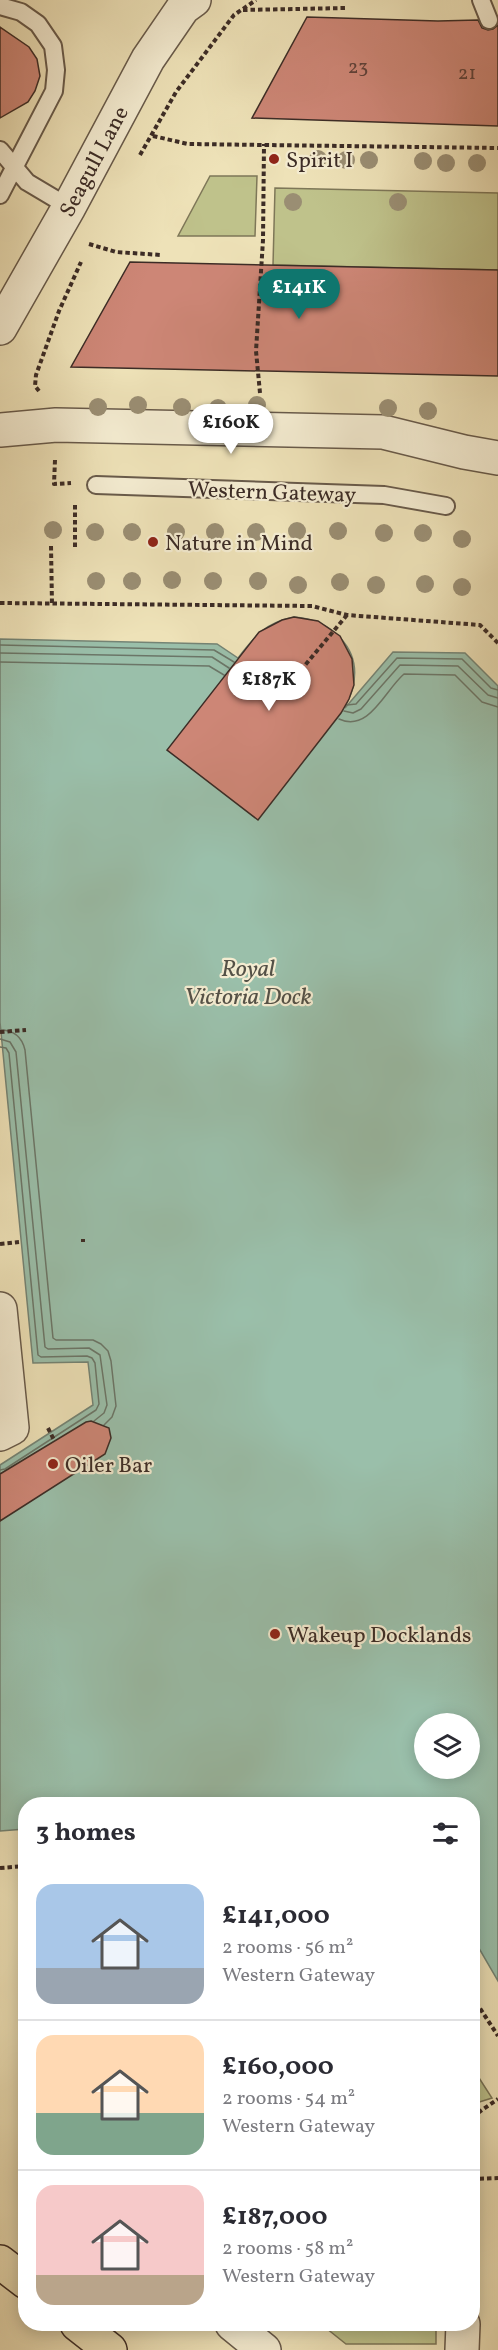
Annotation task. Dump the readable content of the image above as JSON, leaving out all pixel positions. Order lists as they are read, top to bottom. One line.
{"streets":{"street":["Seagull Lane"],"lane":["Western Gateway"]},"water":["Royal Victoria Dock"],"places":["Spirit I","Nature in Mind","Oiler Bar","Wakeup Docklands"],"house_numbers":["23","21"],"page":{"price":["£141K","£160K","£187K"],"heading":"3 homes","list":[{"name":"£141,000","note":"2 rooms · 56 m² · Western Gateway"},{"name":"£160,000","note":"2 rooms · 54 m² · Western Gateway"},{"name":"£187,000","note":"2 rooms · 58 m² · Western Gateway"}]}}
